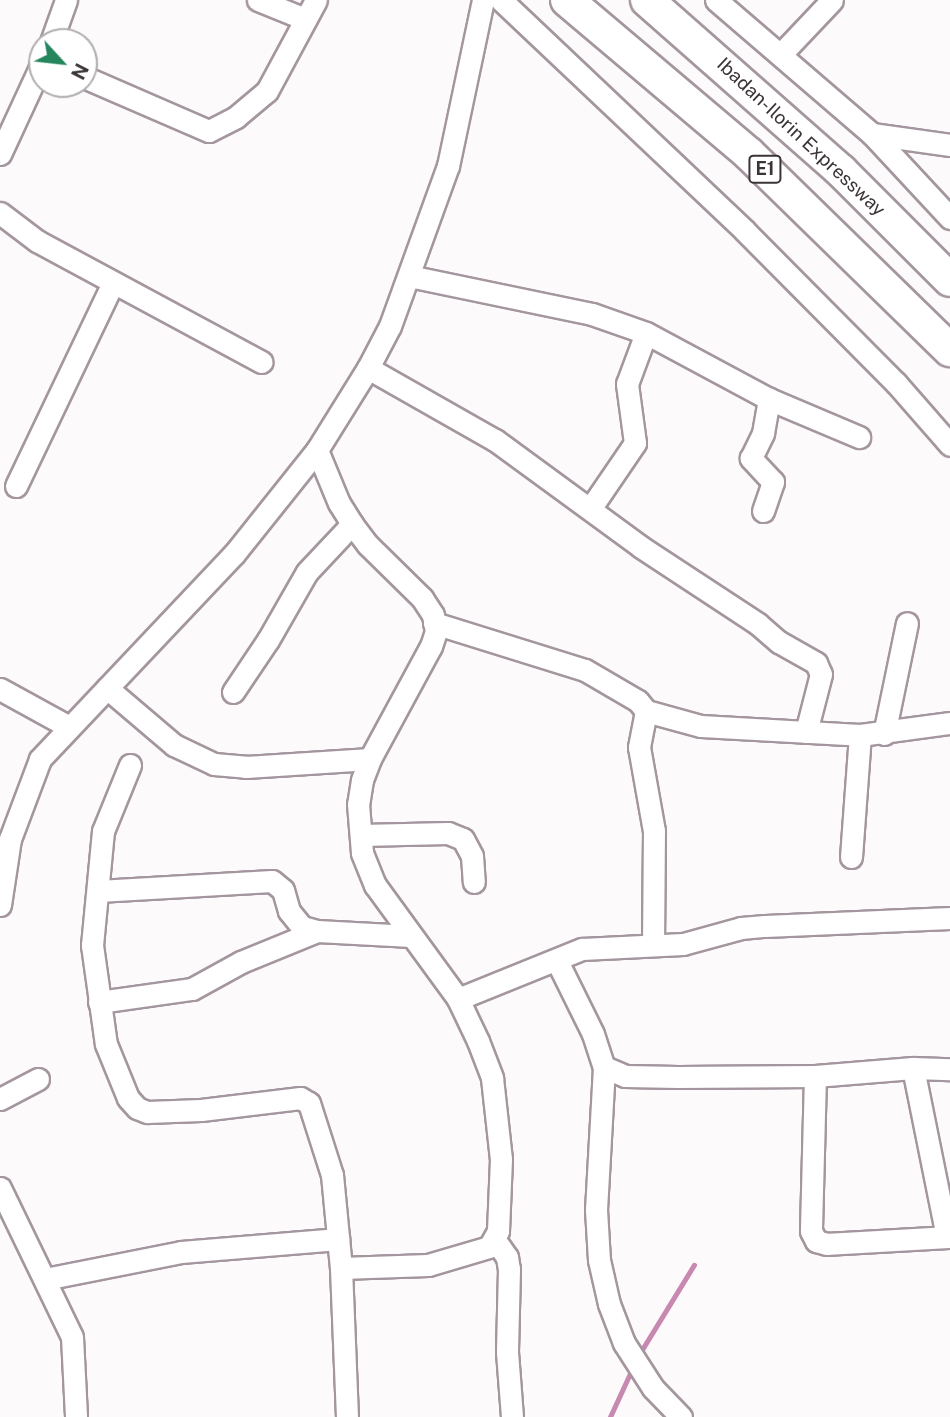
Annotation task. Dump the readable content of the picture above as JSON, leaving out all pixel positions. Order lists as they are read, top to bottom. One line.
{"streets":{"highway":["Ibadan-Ilorin Expressway","E1"]},"north":"bottom right"}
